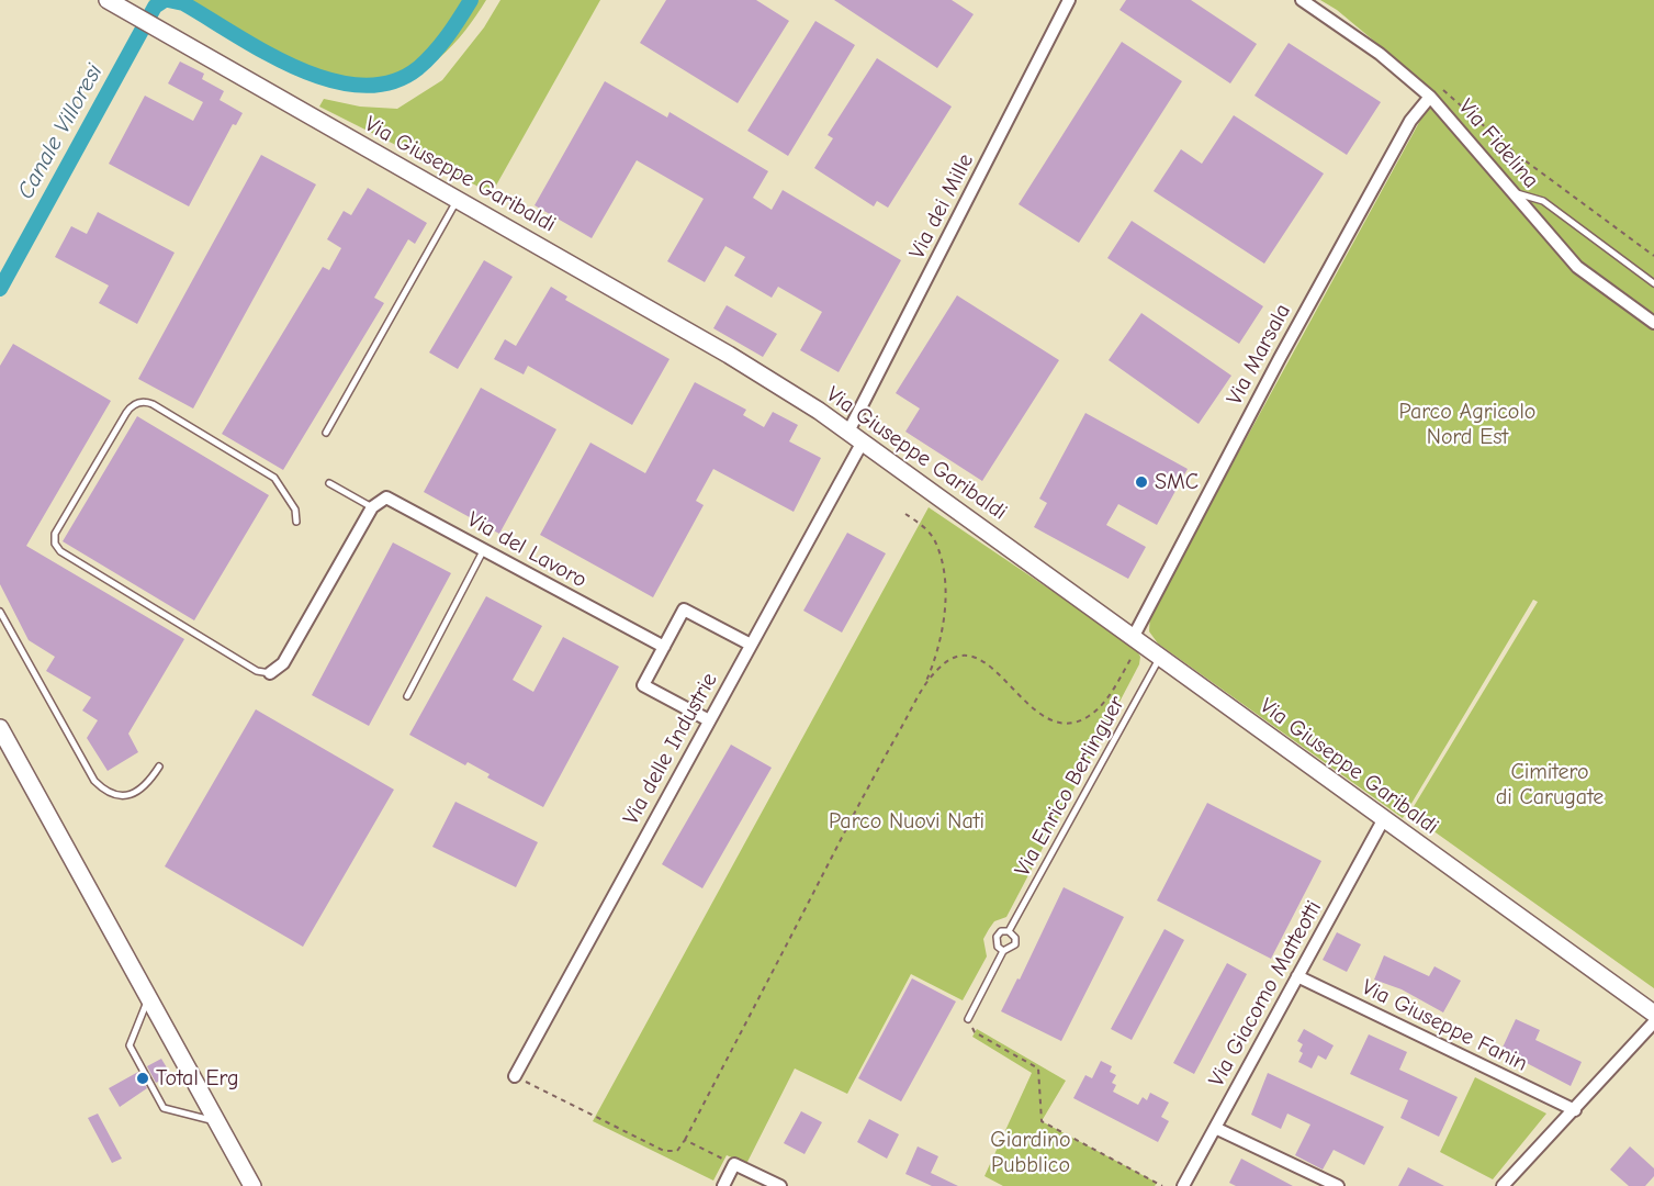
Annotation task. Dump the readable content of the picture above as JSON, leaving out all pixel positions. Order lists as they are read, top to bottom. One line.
{"streets":{"street":["Via Fidelina","Via Giuseppe Garibaldi","Via dei Mille","Via Marsala","Via del Lavoro","Via delle Industrie","Via Giacomo Matteotti","Via Giuseppe Fanin"],"lane":["Via Enrico Berlinguer"]},"crossings":[["Via Fidelina","Via Marsala"],["Via Giuseppe Garibaldi","Via dei Mille"],["Via Giuseppe Garibaldi","Via Marsala"],["Via Giuseppe Garibaldi","Via delle Industrie"],["Via Giuseppe Garibaldi","Via Enrico Berlinguer"],["Via Giuseppe Garibaldi","Via Giacomo Matteotti"],["Via dei Mille","Via delle Industrie"],["Via Giacomo Matteotti","Via Giuseppe Fanin"]],"water":["Canale Villoresi"],"parks":["Parco Agricolo Nord Est","Cimitero di Carugate","Parco Nuovi Nati","Giardino Pubblico"],"places":["SMC","Total Erg"]}
